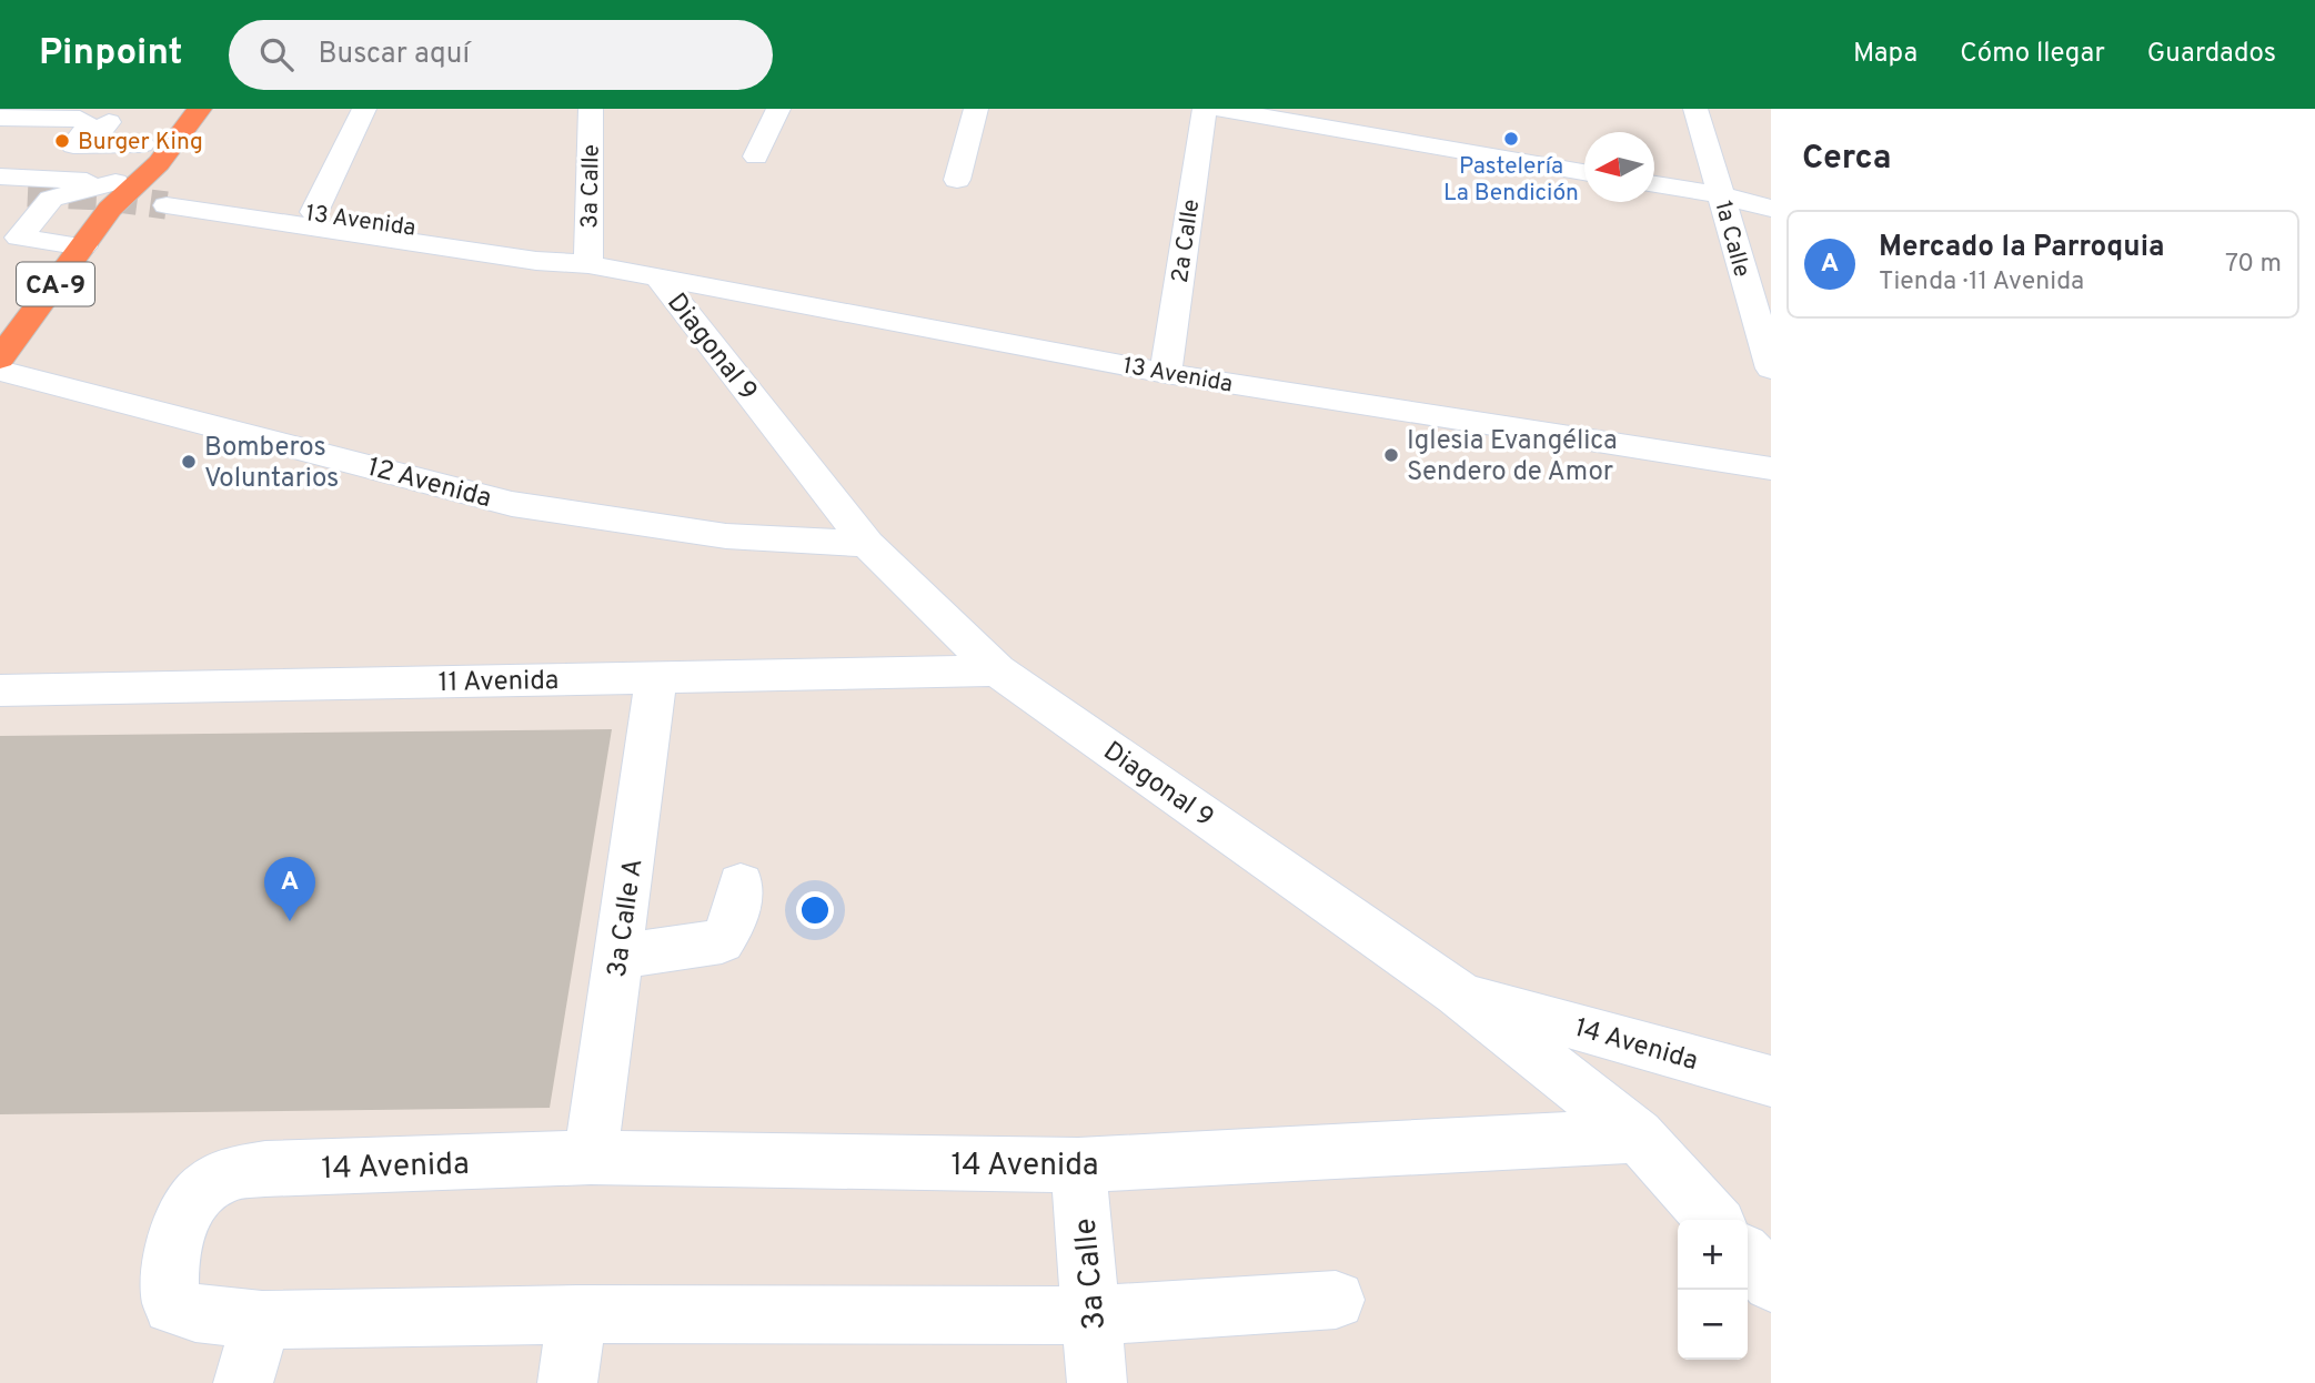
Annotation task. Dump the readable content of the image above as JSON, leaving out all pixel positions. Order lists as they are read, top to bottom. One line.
{"streets":{"highway":["CA-9"],"street":["3a Calle","13 Avenida","1a Calle","2a Calle","Diagonal 9","12 Avenida","11 Avenida","3a Calle A","14 Avenida"]},"crossings":[["3a Calle","13 Avenida"],["3a Calle","14 Avenida"],["13 Avenida","2a Calle"],["13 Avenida","CA-9"],["13 Avenida","Diagonal 9"],["Diagonal 9","12 Avenida"],["Diagonal 9","11 Avenida"],["Diagonal 9","14 Avenida"],["11 Avenida","3a Calle A"],["3a Calle A","14 Avenida"]],"places":["Pastelería La Bendición","Burger King","Iglesia Evangélica Sendero de Amor","Bomberos Voluntarios"],"north":"left","page":{"header":"Pinpoint","search":"Buscar aquí","nav":["Mapa","Cómo llegar","Guardados"],"heading":"Cerca","list":[{"mark":"A","name":"Mercado la Parroquia","note":"Tienda · 11 Avenida","value":"70 m"}],"pins":"A","map_buttons":["+","−"]}}
